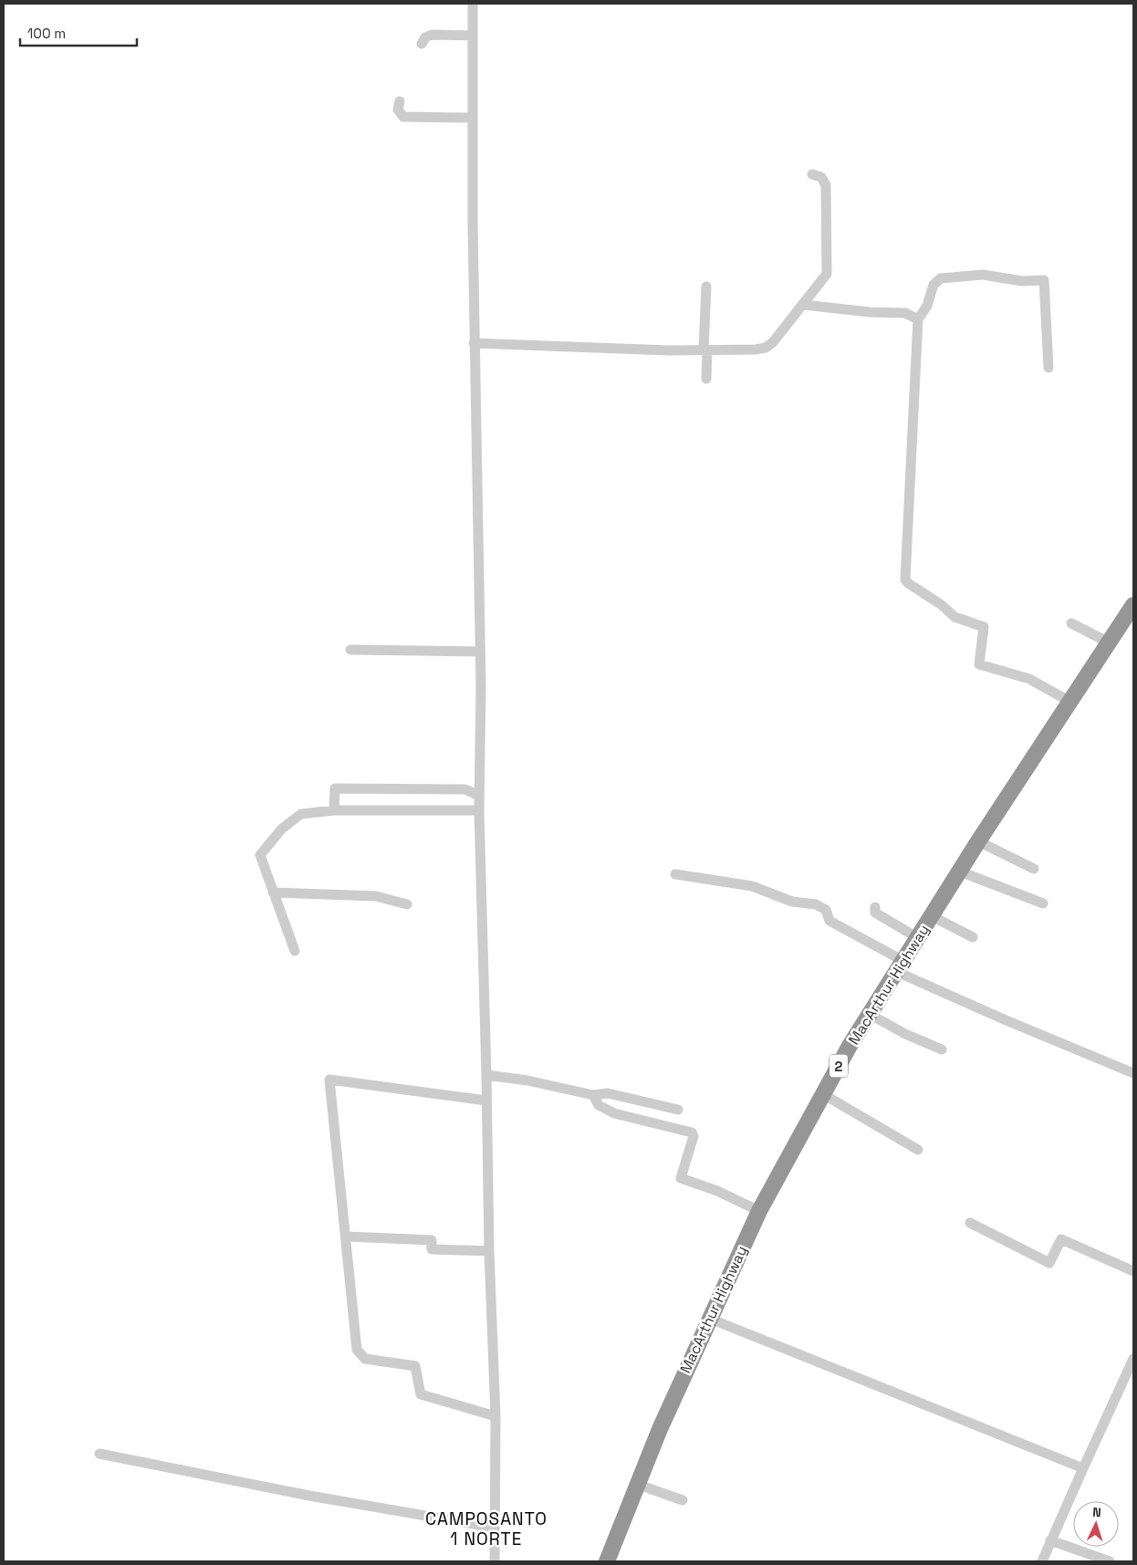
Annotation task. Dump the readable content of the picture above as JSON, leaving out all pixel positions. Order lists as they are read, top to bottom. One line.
{"streets":{"highway":["MacArthur Highway","2"]},"districts":["CAMPOSANTO 1 NORTE"],"scale_bar":"100 m","north":"top"}
